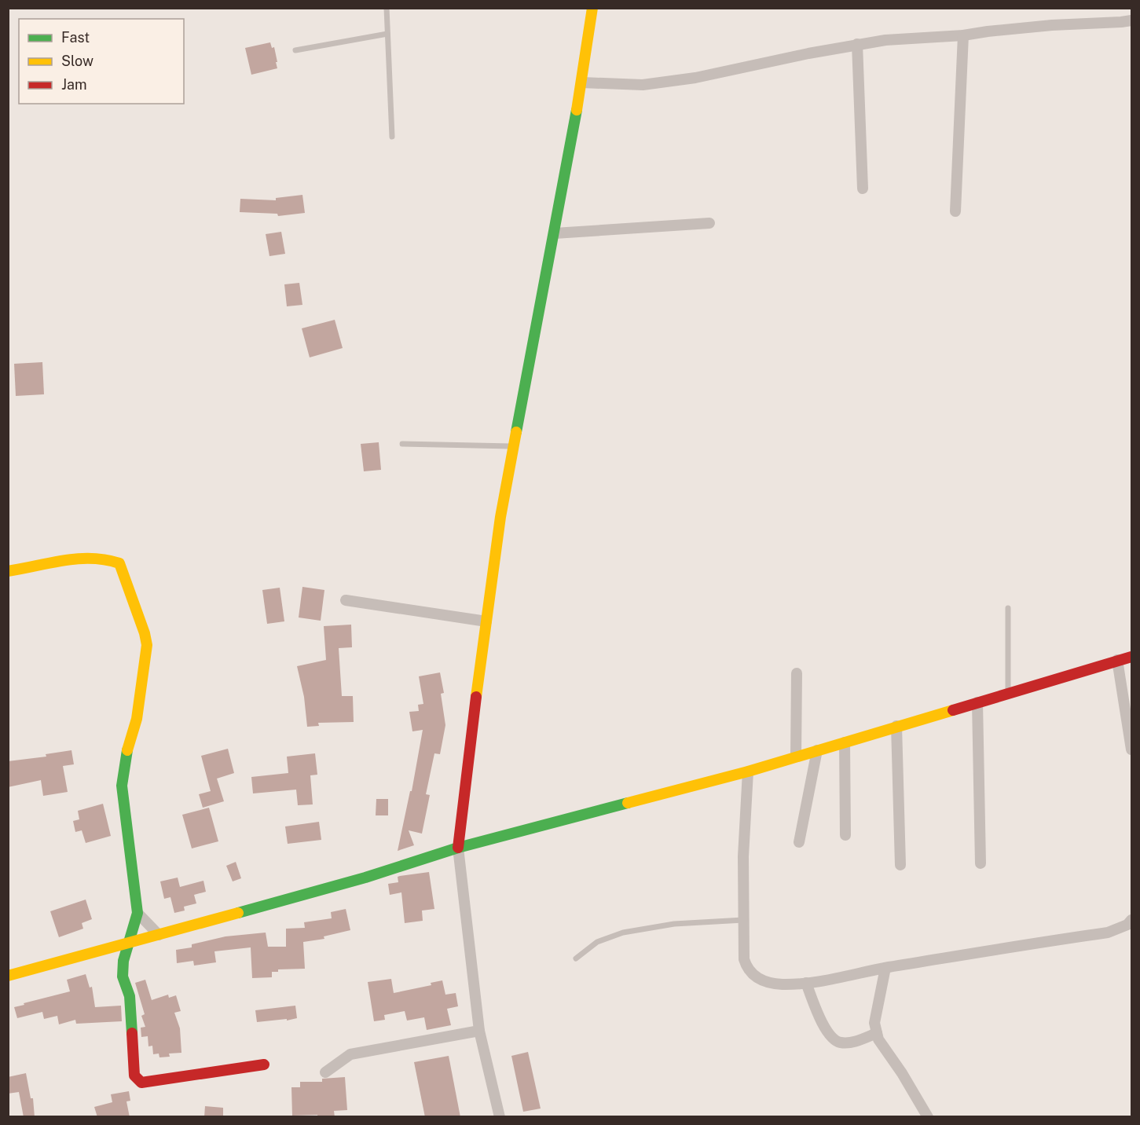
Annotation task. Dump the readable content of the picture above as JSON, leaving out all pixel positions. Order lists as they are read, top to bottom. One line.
{"legend":["Fast","Slow","Jam"]}
